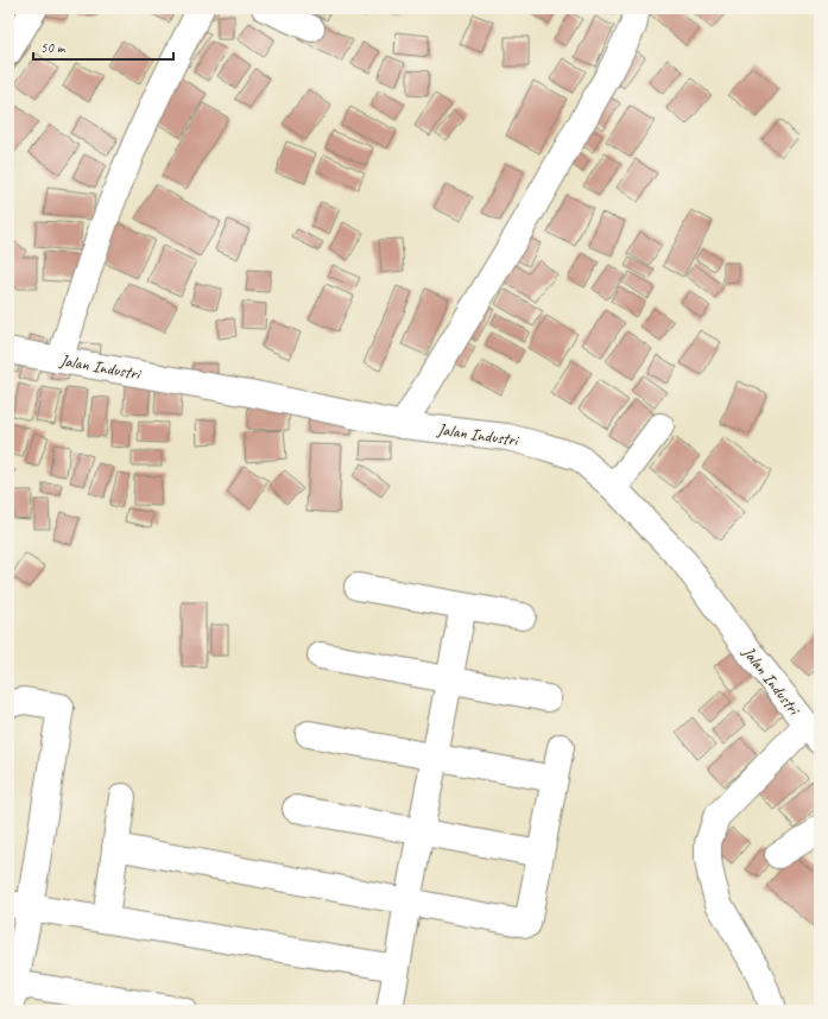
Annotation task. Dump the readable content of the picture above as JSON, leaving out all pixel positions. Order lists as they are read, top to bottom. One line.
{"streets":{"street":["Jalan Industri"]},"scale_bar":"50 m"}
